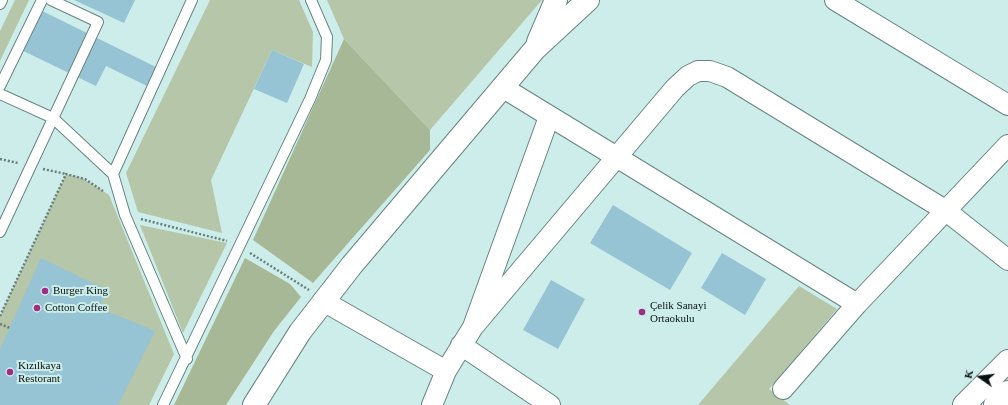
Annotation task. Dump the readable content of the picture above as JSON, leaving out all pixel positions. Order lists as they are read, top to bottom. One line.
{"places":["Burger King","Cotton Coffee","Çelik Sanayi Ortaokulu","Kızılkaya Restorant"],"north":"left"}
